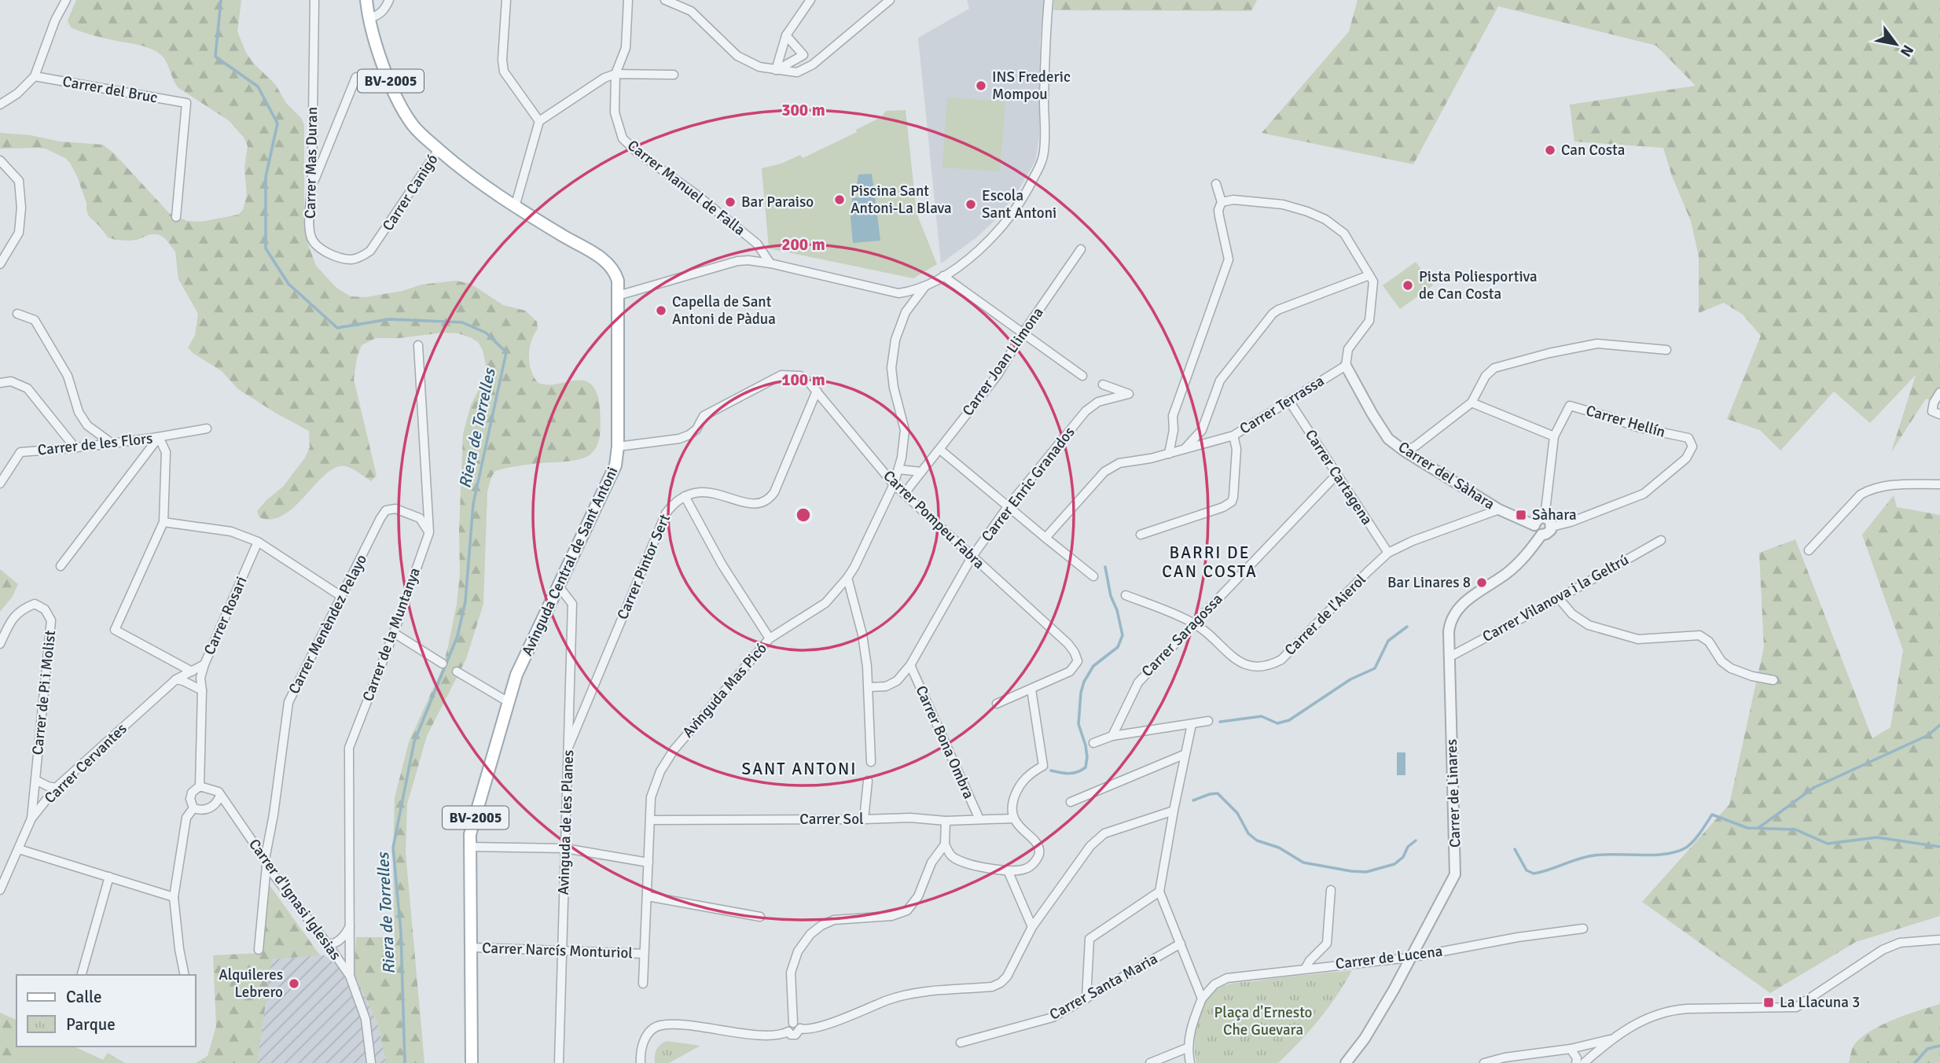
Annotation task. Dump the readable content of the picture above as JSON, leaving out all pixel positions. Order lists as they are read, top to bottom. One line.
{"streets":{"main road":["BV-2005","Avinguda Central de Sant Antoni"],"street":["Carrer del Bruc","Carrer Mas Duran","Carrer Manuel de Falla","Carrer Canigó","Carrer Joan Llimona","Carrer Terrassa","Carrer Hellín","Carrer de les Flors","Carrer del Sàhara","Carrer Cartagena","Carrer Enric Granados","Carrer Pompeu Fabra","Carrer Pintor Sert","Carrer Vilanova i la Geltrú","Carrer de l'Aierol","Carrer Rosari","Carrer Menèndez Pelayo","Carrer de la Muntanya","Carrer Saragossa","Avinguda Mas Picó","Carrer de Pi i Molist","Carrer Bona Ombra","Carrer Cervantes","Carrer de Linares","Carrer Sol","Avinguda de les Planes","Carrer d'Ignasi Iglesias","Carrer Narcís Monturiol","Carrer de Lucena","Carrer Santa Maria"]},"crossings":[["Carrer Mas Duran","Carrer Canigó"],["Carrer Canigó","Avinguda Central de Sant Antoni"],["Carrer Joan Llimona","Carrer Pompeu Fabra"],["Carrer Terrassa","Carrer del Sàhara"],["Carrer Terrassa","Carrer Cartagena"],["Carrer Hellín","Carrer del Sàhara"],["Carrer Hellín","Carrer de Linares"],["Carrer del Sàhara","Carrer de l'Aierol"],["Carrer del Sàhara","Carrer de Linares"],["Carrer Cartagena","Carrer de l'Aierol"],["Carrer Cartagena","Carrer Saragossa"],["Carrer Enric Granados","Carrer Pompeu Fabra"],["Carrer Enric Granados","Carrer Bona Ombra"],["Carrer Pompeu Fabra","Avinguda Central de Sant Antoni"],["Carrer Pompeu Fabra","Avinguda Mas Picó"],["Avinguda Central de Sant Antoni","Avinguda de les Planes"],["Avinguda Central de Sant Antoni","Carrer Narcís Monturiol"],["Carrer Pintor Sert","Avinguda de les Planes"],["Carrer Vilanova i la Geltrú","Carrer de Linares"],["Carrer de l'Aierol","Carrer Saragossa"],["Carrer Rosari","Carrer Cervantes"],["Carrer Rosari","Carrer d'Ignasi Iglesias"],["Carrer Menèndez Pelayo","Carrer de la Muntanya"],["Carrer Menèndez Pelayo","Carrer d'Ignasi Iglesias"],["Carrer de la Muntanya","Carrer d'Ignasi Iglesias"],["Avinguda Mas Picó","Carrer Sol"],["Avinguda Mas Picó","Carrer Narcís Monturiol"],["Carrer de Pi i Molist","Carrer Cervantes"],["Carrer Bona Ombra","Carrer Sol"],["Carrer de Linares","Carrer de Lucena"],["Avinguda de les Planes","Carrer Narcís Monturiol"]],"districts":["BARRI DE CAN COSTA","SANT ANTONI"],"water":["Riera de Torrelles"],"parks":["Plaça d'Ernesto Che Guevara"],"places":{"other":["INS Frederic Mompou","Can Costa","Piscina Sant Antoni-La Blava","Bar Paraiso","Escola Sant Antoni","Pista Poliesportiva de Can Costa","Capella de Sant Antoni de Pàdua","Bar Linares 8","Alquileres Lebrero"],"transit":["Sàhara","La Llacuna 3"]},"legend":["Calle","Parque"],"north":"bottom right","rings":["300 m","200 m","100 m"]}
